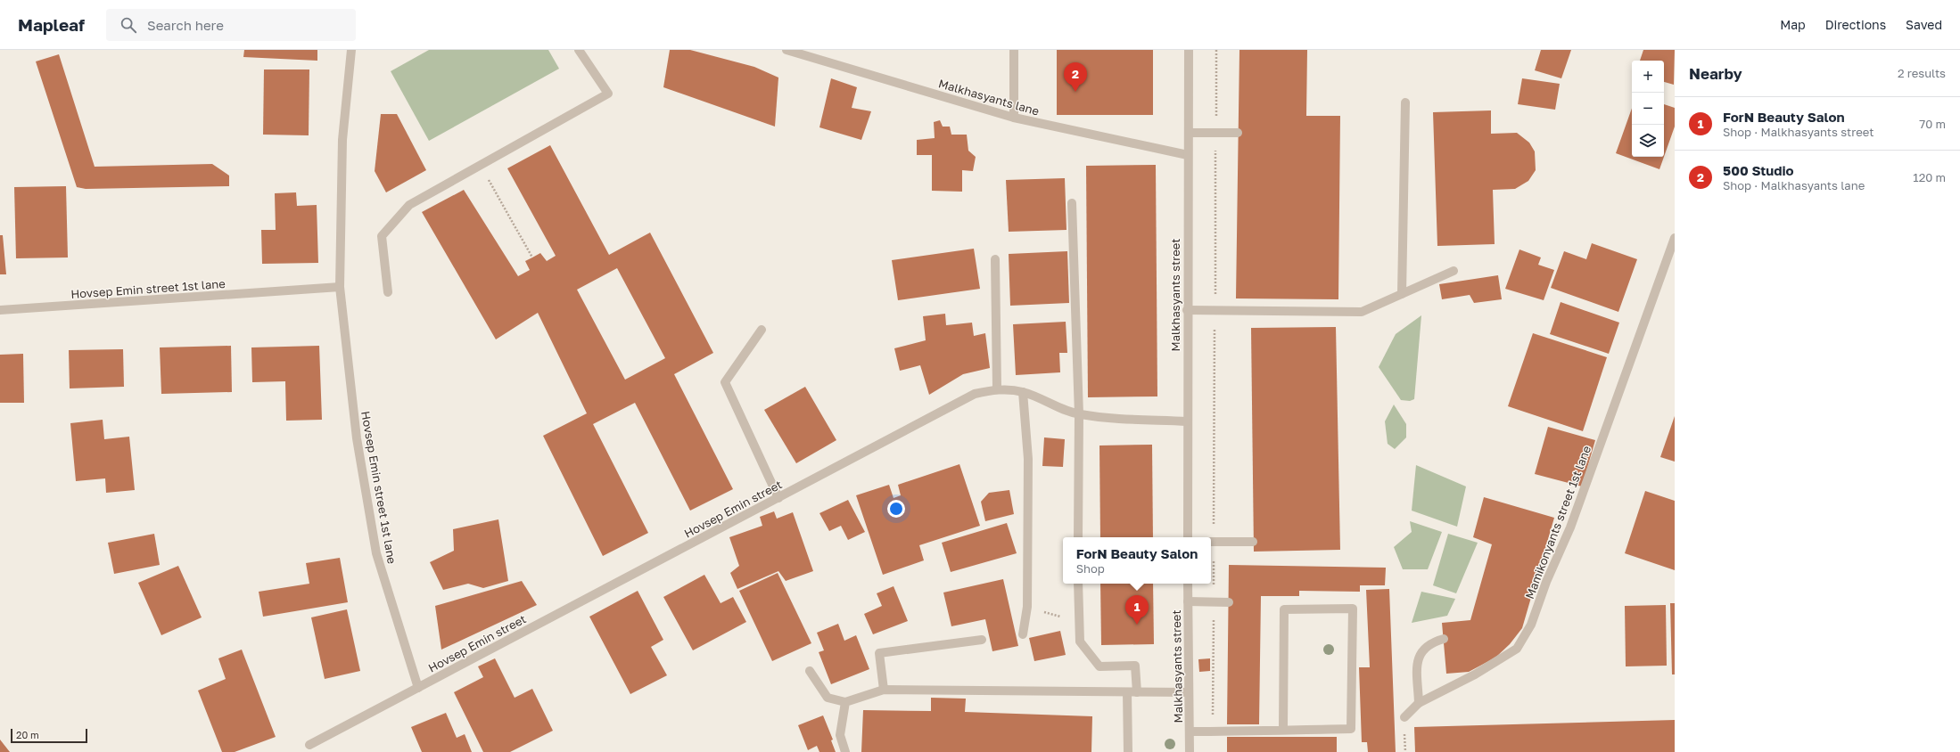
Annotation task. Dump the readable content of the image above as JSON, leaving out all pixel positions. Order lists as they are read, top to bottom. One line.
{"streets":{"street":["Malkhasyants lane","Hovsep Emin street 1st lane","Malkhasyants street","Hovsep Emin street","Mamikonyants street 1st lane"]},"crossings":[["Malkhasyants lane","Malkhasyants street"],["Hovsep Emin street 1st lane","Hovsep Emin street"],["Malkhasyants street","Hovsep Emin street"]],"scale_bar":"20 m","page":{"header":"Mapleaf","search":"Search here","nav":["Map","Directions","Saved"],"heading":["Nearby","2 results"],"map_buttons":["+","−"],"pins":["2","1"],"list":[{"mark":"1","name":"ForN Beauty Salon","note":"Shop · Malkhasyants street","value":"70 m"},{"mark":"2","name":"500 Studio","note":"Shop · Malkhasyants lane","value":"120 m"}],"popup":["ForN Beauty Salon","Shop"],"scale":"20 m"}}
